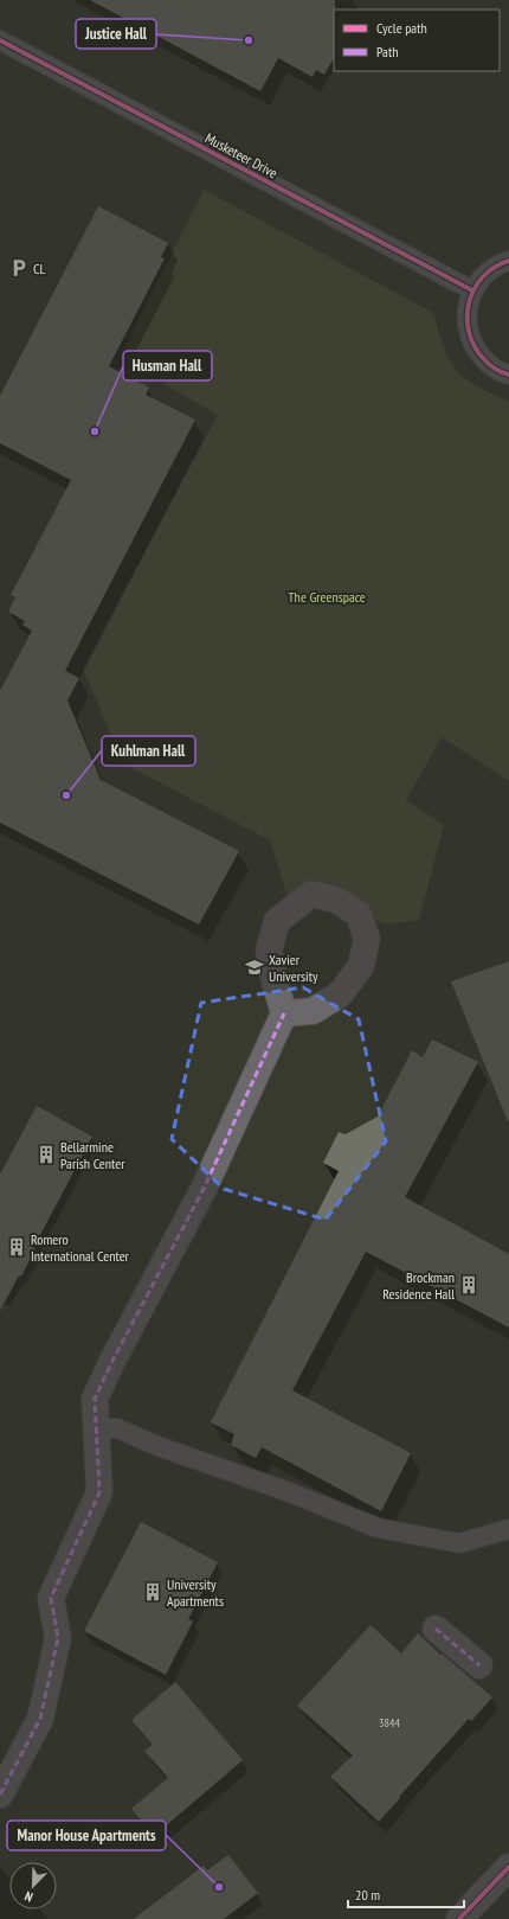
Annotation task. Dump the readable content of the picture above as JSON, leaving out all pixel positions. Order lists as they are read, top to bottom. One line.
{"streets":{"lane":["Musketeer Drive"]},"parks":["The Greenspace"],"places":{"other":["Justice Hall","Husman Hall","Kuhlman Hall","Manor House Apartments"],"parking":["CL"],"school or university":["Xavier University"],"building":["Bellarmine Parish Center","Romero International Center","Brockman Residence Hall","University Apartments"]},"house_numbers":["3844"],"legend":["Cycle path","Path"],"scale_bar":"20 m","north":"bottom left"}
